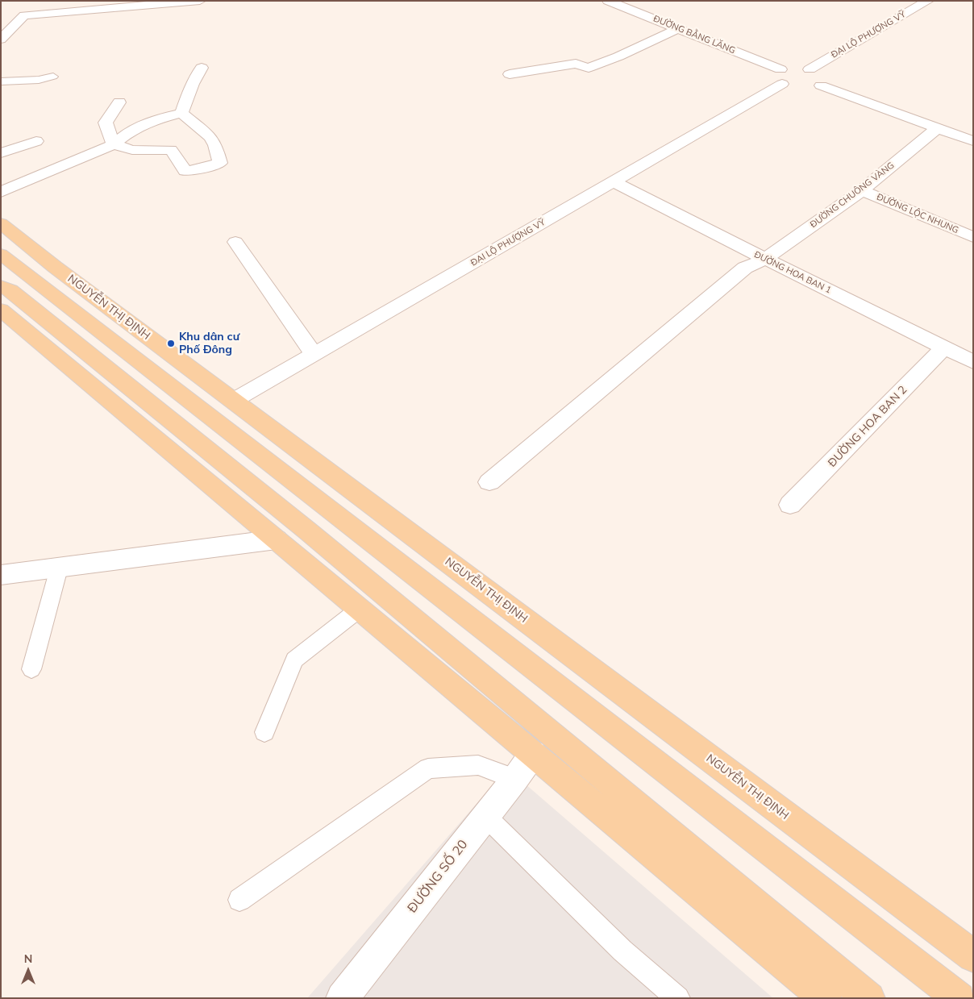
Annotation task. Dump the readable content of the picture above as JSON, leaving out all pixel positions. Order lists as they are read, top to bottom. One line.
{"streets":{"main road":["NGUYỄN THỊ ĐỊNH"],"street":["ĐƯỜNG BẰNG LĂNG","ĐẠI LỘ PHƯỢNG VỸ","ĐƯỜNG CHUÔNG VÀNG","ĐƯỜNG LỘC NHUNG","ĐƯỜNG HOA BAN 1","ĐƯỜNG HOA BAN 2","ĐƯỜNG SỐ 20"]},"crossings":[["ĐƯỜNG BẰNG LĂNG","ĐẠI LỘ PHƯỢNG VỸ"],["ĐẠI LỘ PHƯỢNG VỸ","ĐƯỜNG HOA BAN 1"],["ĐẠI LỘ PHƯỢNG VỸ","NGUYỄN THỊ ĐỊNH"],["ĐƯỜNG CHUÔNG VÀNG","ĐƯỜNG LỘC NHUNG"],["ĐƯỜNG CHUÔNG VÀNG","ĐƯỜNG HOA BAN 1"],["ĐƯỜNG HOA BAN 1","ĐƯỜNG HOA BAN 2"]],"places":["Khu dân cư Phố Đông"],"north":"top"}
